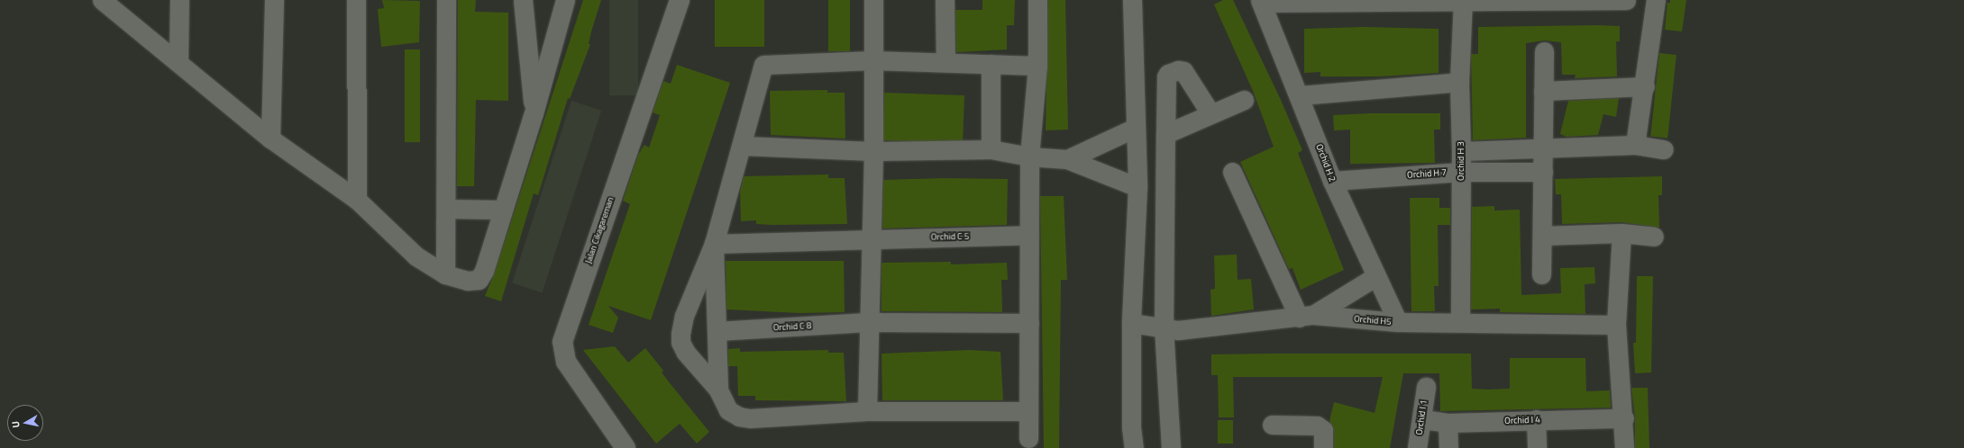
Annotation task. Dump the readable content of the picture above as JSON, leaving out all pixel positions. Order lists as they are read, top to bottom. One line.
{"streets":{"street":["Orchid H 3","Orchid H 2","Orchid H 7","Jalan Cikagareman","Orchid C 5","Orchid H5","Orchid C 8","Orchid I 1","Orchid I 4"]},"crossings":[["Orchid H 3","Orchid H 7"],["Orchid H 3","Orchid H5"],["Orchid H 2","Orchid H 7"],["Orchid H 2","Orchid H5"],["Orchid I 1","Orchid I 4"]],"north":"left"}
